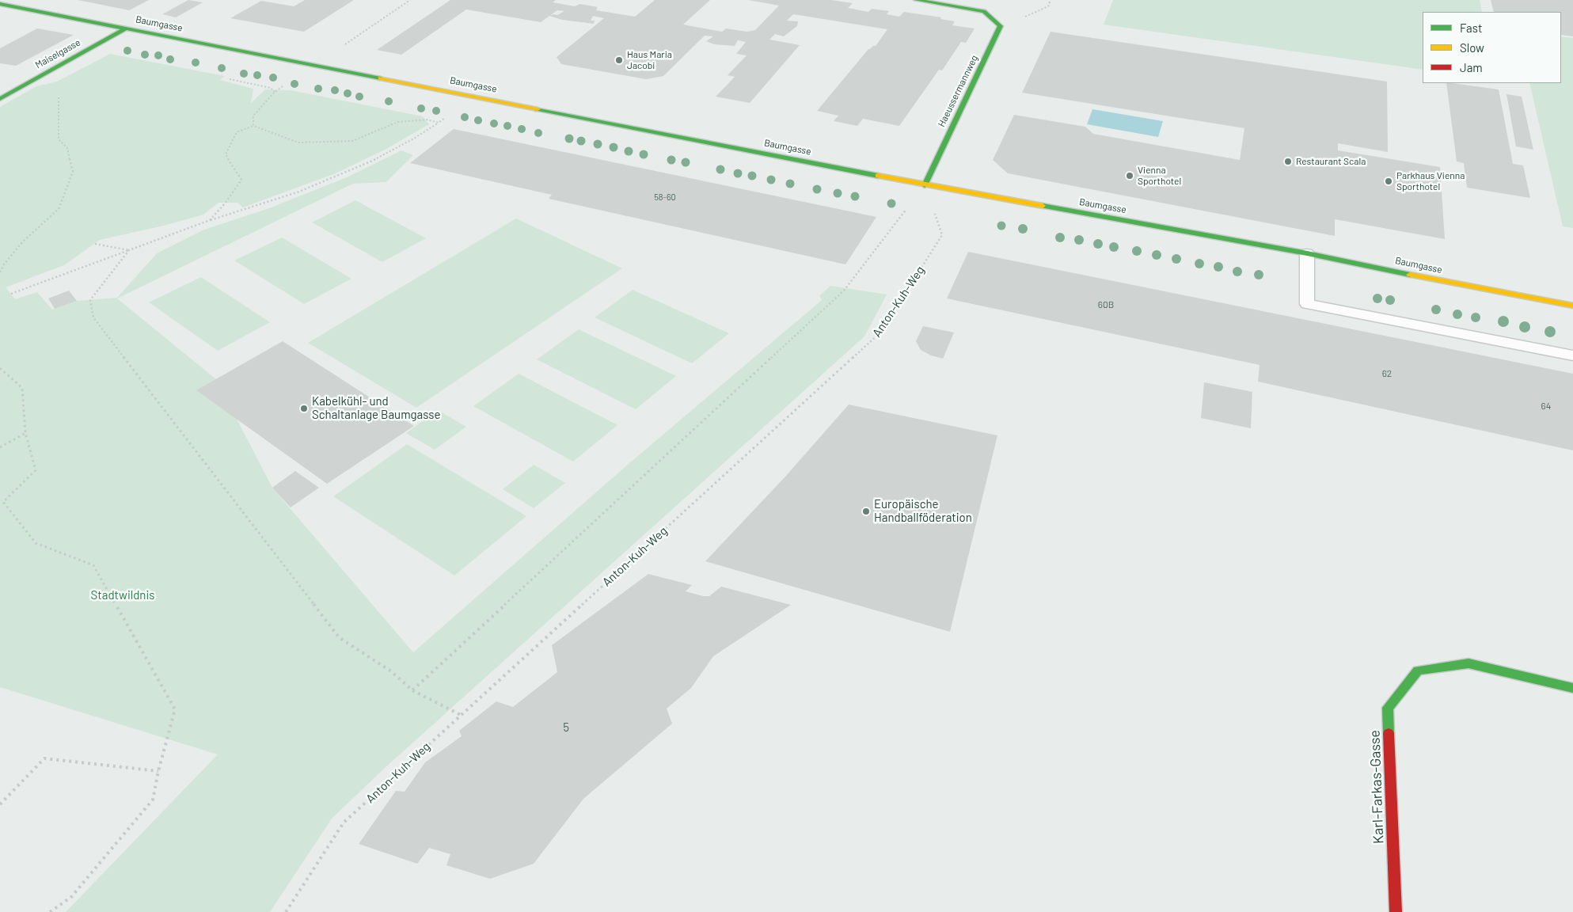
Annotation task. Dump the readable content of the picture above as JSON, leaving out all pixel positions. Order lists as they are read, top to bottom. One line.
{"streets":{"main road":["Baumgasse","Maiselgasse","Haeussermannweg","Karl-Farkas-Gasse"],"path":["Anton-Kuh-Weg"]},"crossings":[["Baumgasse","Maiselgasse"],["Baumgasse","Haeussermannweg"],["Baumgasse","Anton-Kuh-Weg"],["Haeussermannweg","Anton-Kuh-Weg"]],"parks":["Stadtwildnis"],"places":["Haus Maria Jacobi","Restaurant Scala","Vienna Sporthotel","Parkhaus Vienna Sporthotel","Kabelkühl- und Schaltanlage Baumgasse","Europäische Handballföderation"],"house_numbers":["58-60","60B","62","64","5"],"legend":["Fast","Slow","Jam"]}
